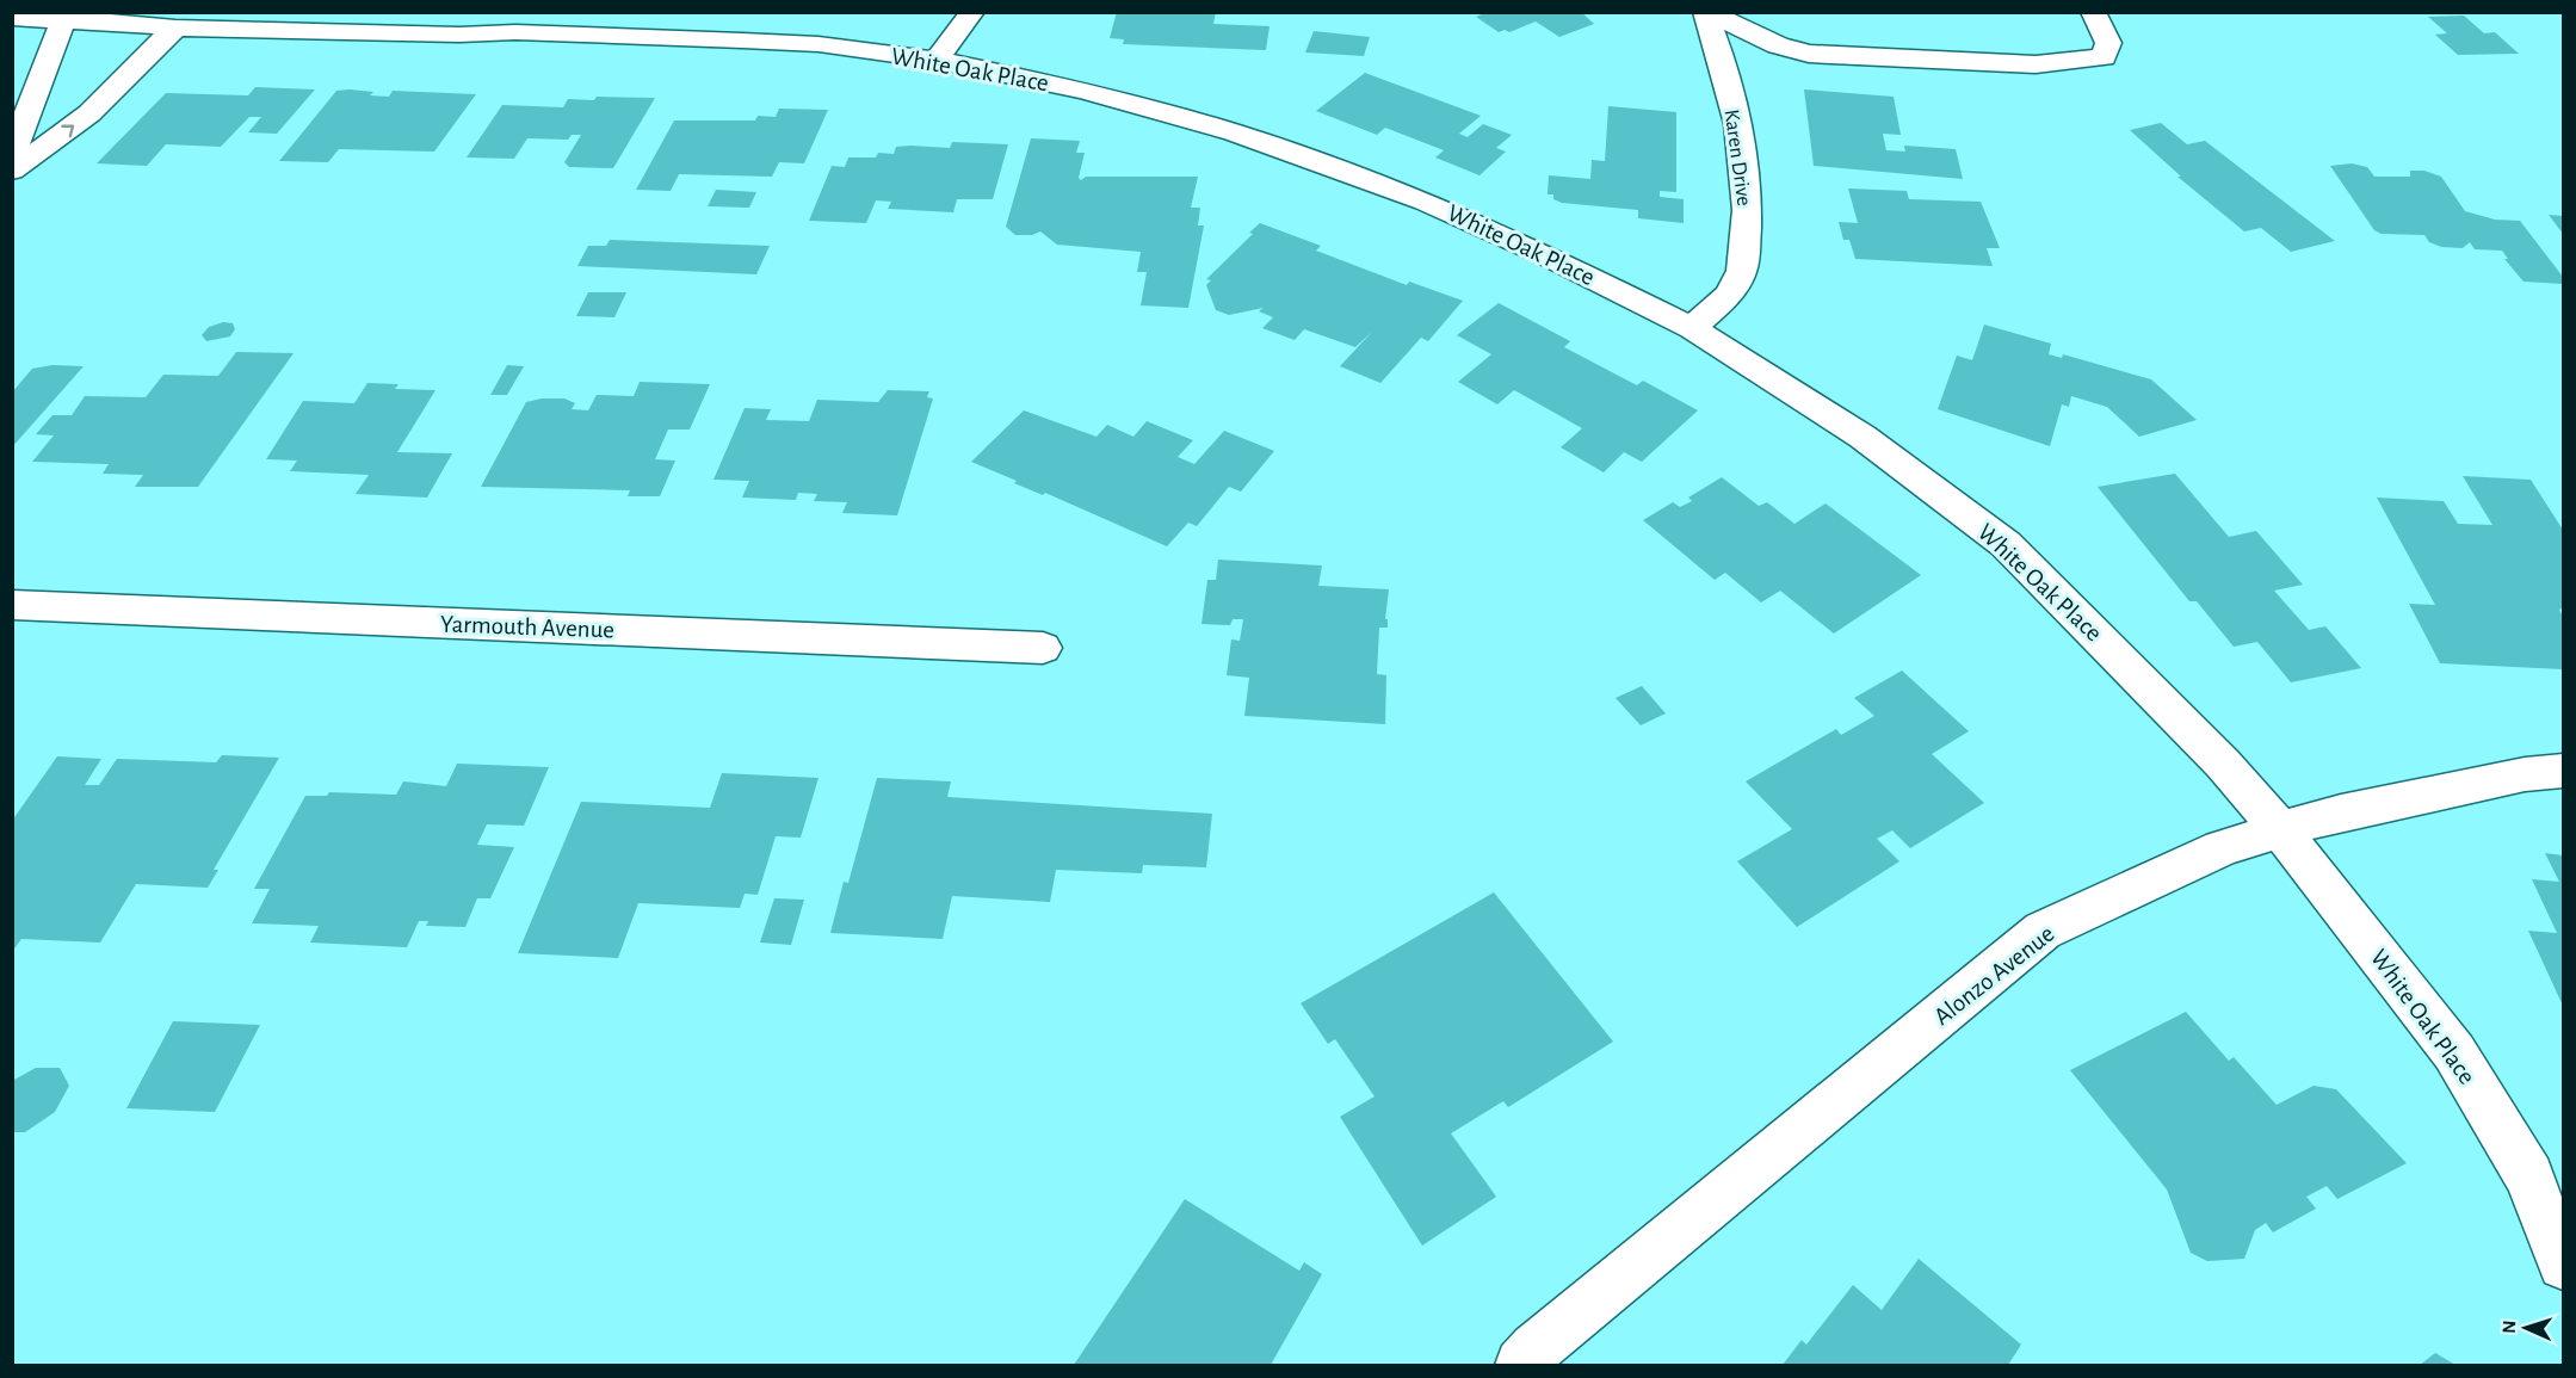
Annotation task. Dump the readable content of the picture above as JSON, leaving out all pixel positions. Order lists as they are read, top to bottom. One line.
{"streets":{"street":["White Oak Place","Karen Drive","Yarmouth Avenue","Alonzo Avenue"]},"crossings":[["White Oak Place","Karen Drive"],["White Oak Place","Alonzo Avenue"]],"north":"left"}
